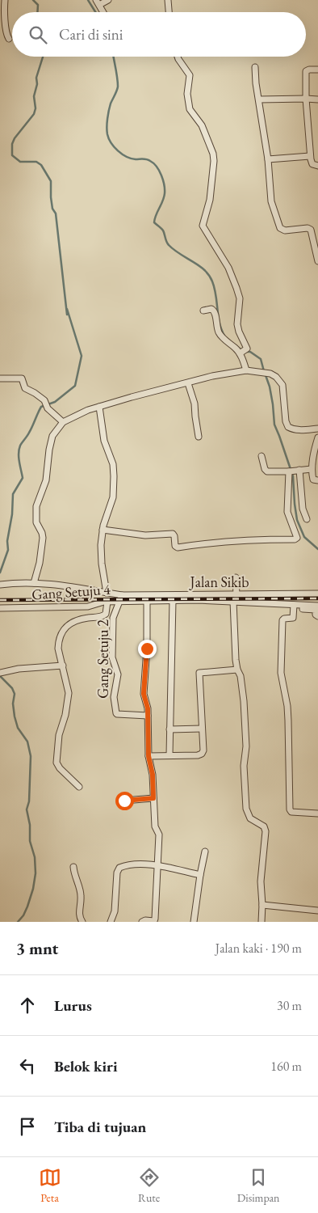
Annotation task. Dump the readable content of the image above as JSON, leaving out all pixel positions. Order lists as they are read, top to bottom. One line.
{"streets":{"street":["Jalan Sikib","Gang Setuju 4","Gang Setuju 2"]},"crossings":[["Jalan Sikib","Gang Setuju 4"],["Jalan Sikib","Gang Setuju 2"],["Gang Setuju 4","Gang Setuju 2"]],"page":{"search":"Cari di sini","heading":["3 mnt","Jalan kaki · 190 m"],"list":[["Lurus","30 m"],["Belok kiri","160 m"],"Tiba di tujuan"],"nav":["Peta","Rute","Disimpan"]}}
